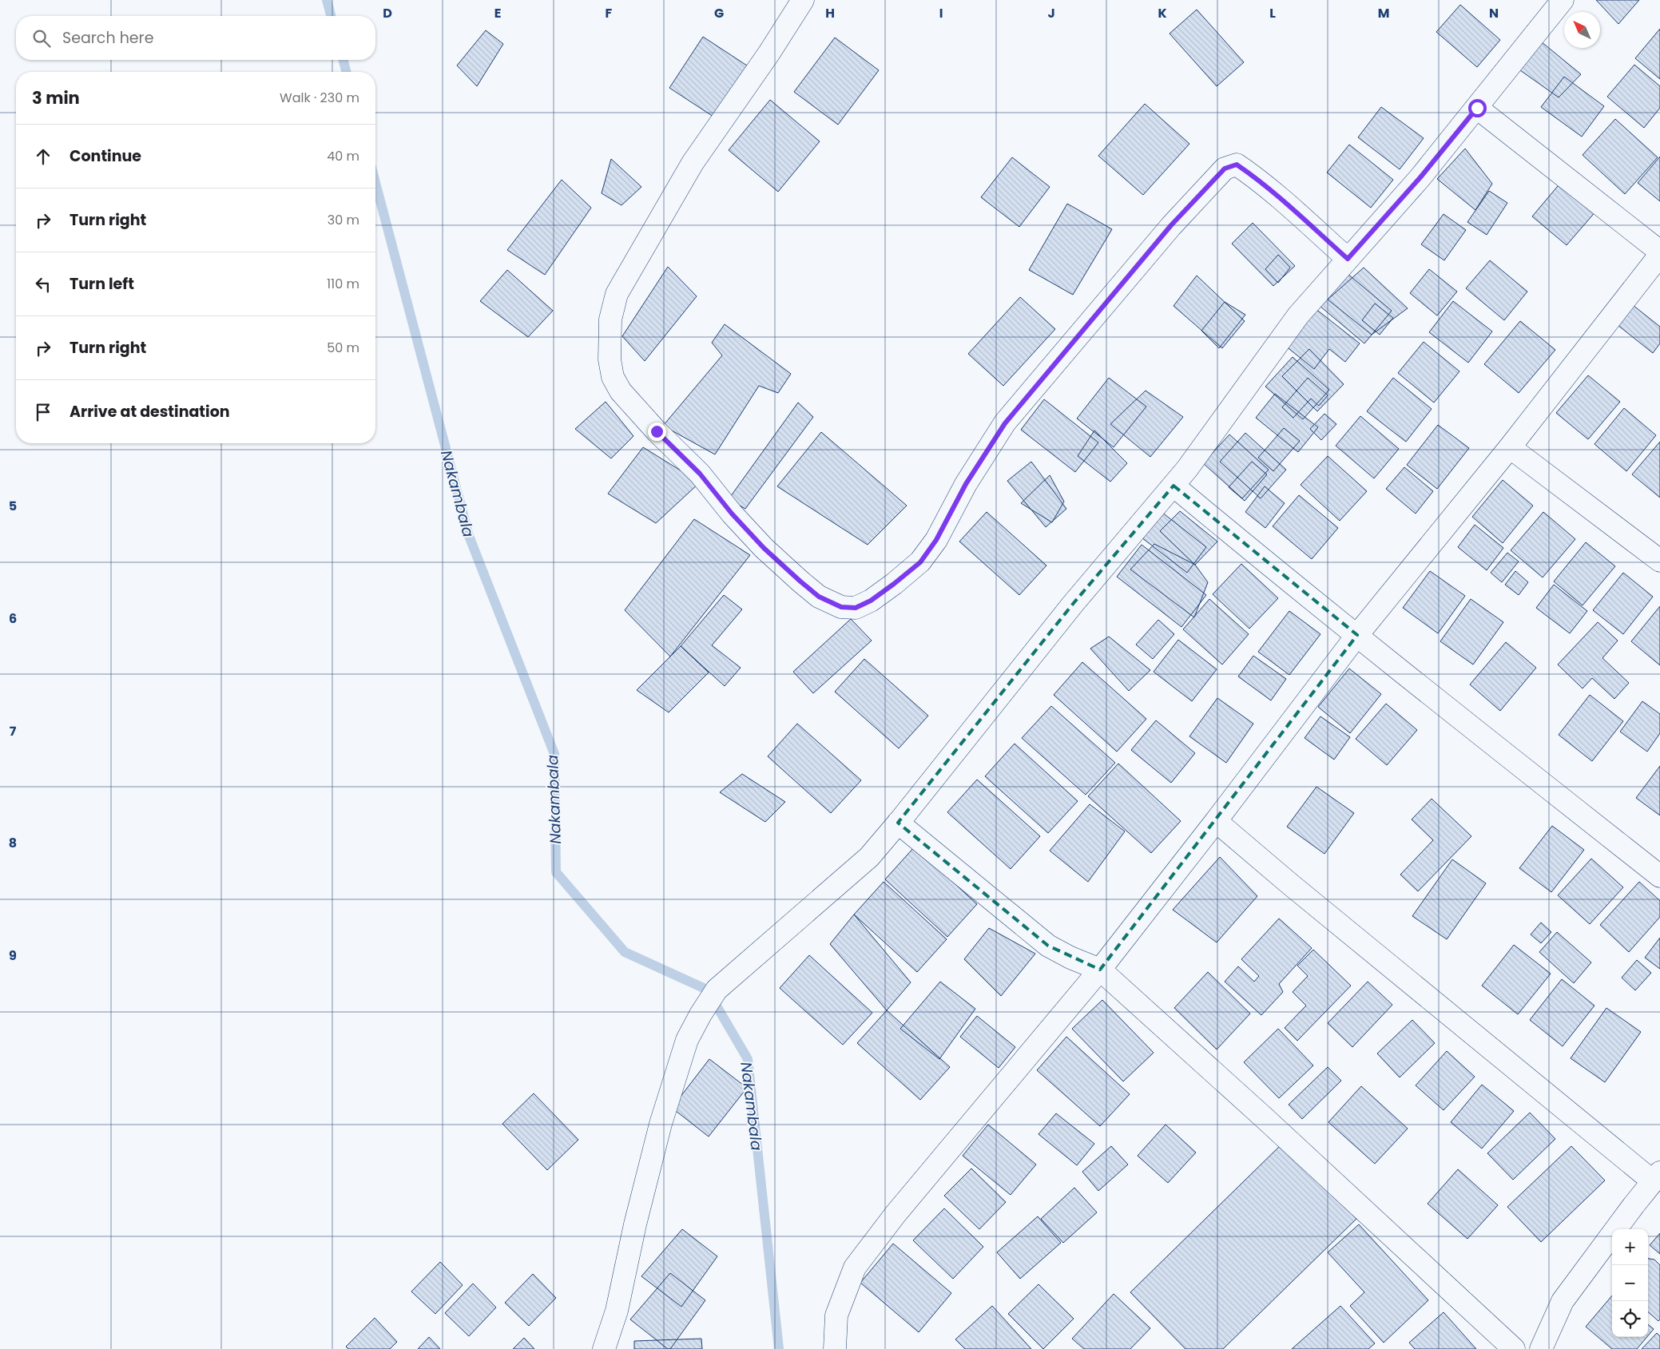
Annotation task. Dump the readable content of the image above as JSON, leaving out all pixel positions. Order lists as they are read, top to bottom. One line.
{"water":["Nakambala"],"north":"top left","page":{"search":"Search here","heading":["3 min","Walk · 230 m"],"list":[["Continue","40 m"],["Turn right","30 m"],["Turn left","110 m"],["Turn right","50 m"],"Arrive at destination"],"map_buttons":["+","−"]},"grid":{"columns":["D","E","F","G","H","I","J","K","L","M","N"],"rows":["5","6","7","8","9"]}}
